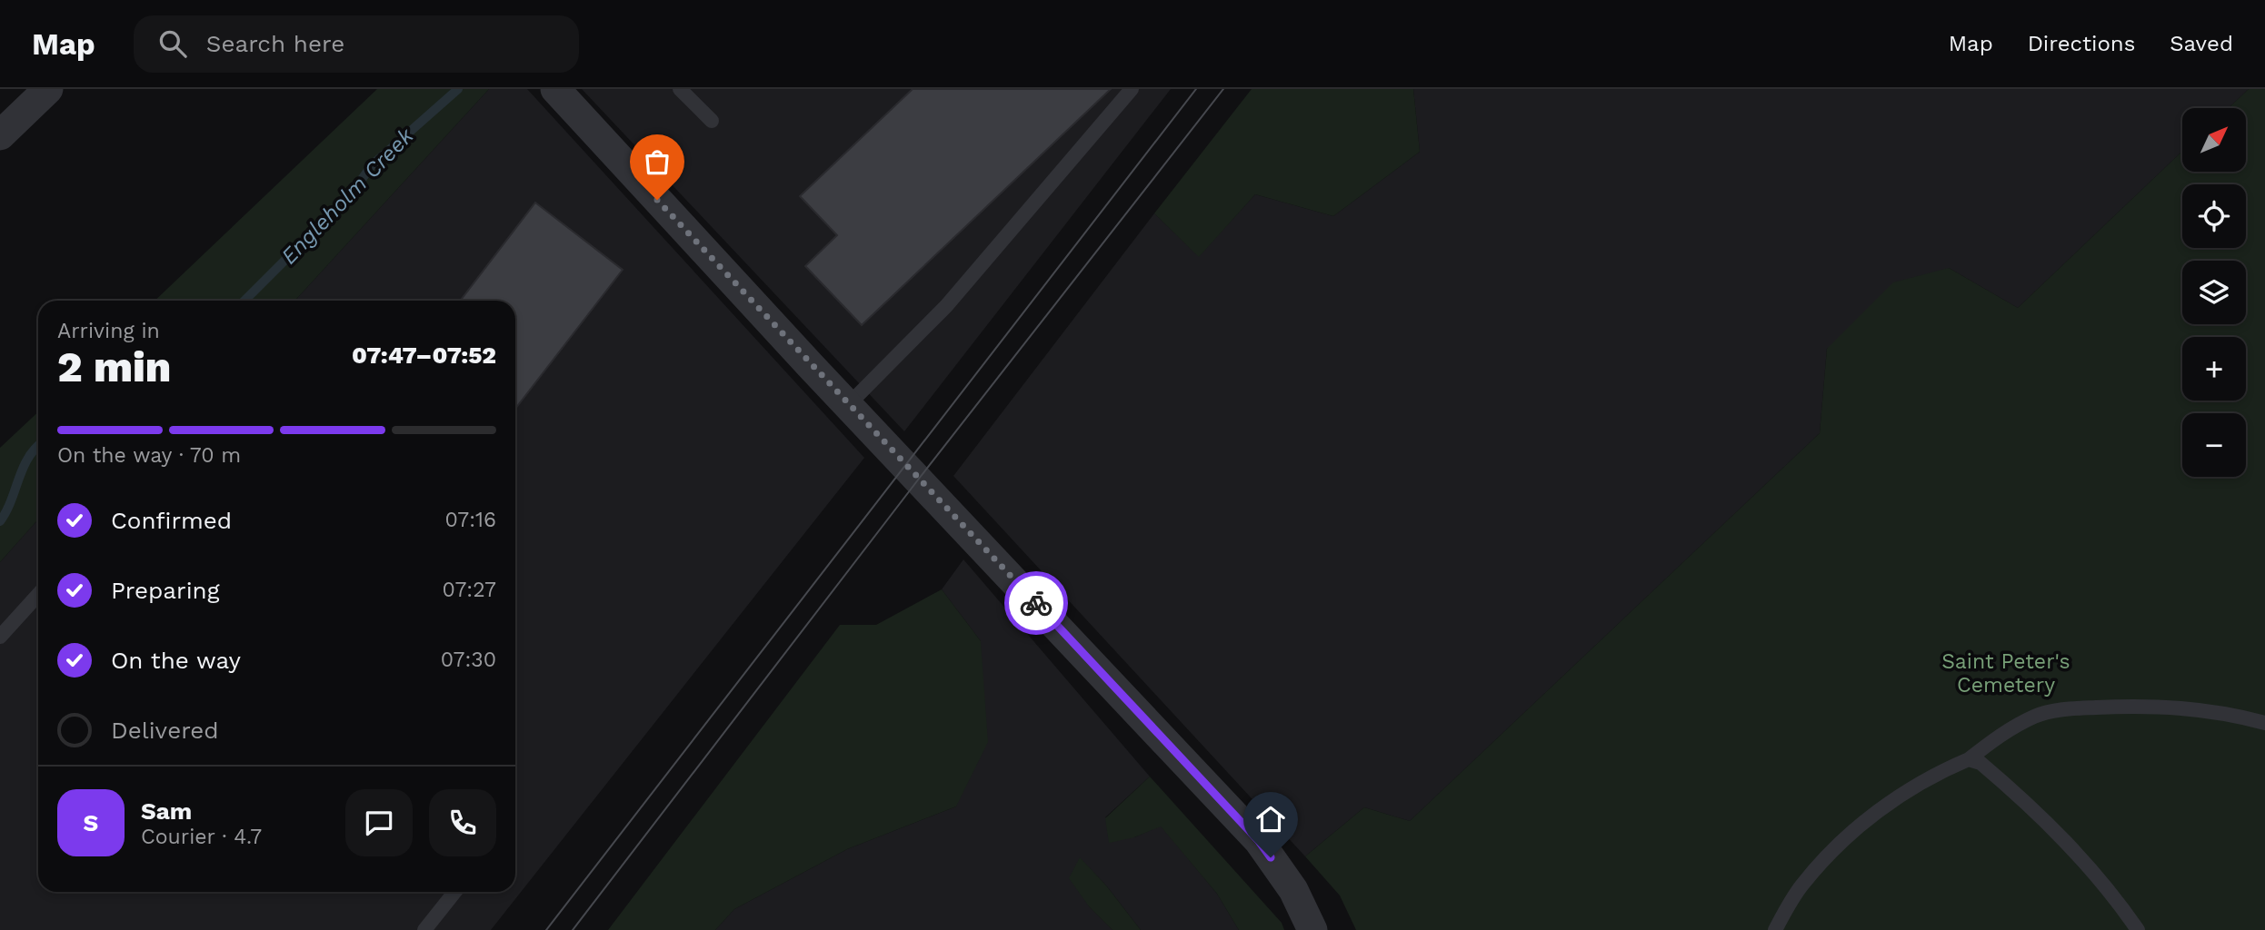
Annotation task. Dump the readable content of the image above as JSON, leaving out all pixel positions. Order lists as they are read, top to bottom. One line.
{"water":["Engleholm Creek"],"parks":["Saint Peter's Cemetery"],"north":"top right","page":{"header":"Map","search":"Search here","nav":["Map","Directions","Saved"],"map_buttons":["+","−"],"heading":["2 min","Arriving in","07:47–07:52"],"panel":["Sam","Courier · 4.7"],"bar":"On the way · 70 m","list":[["Confirmed","07:16"],["Preparing","07:27"],["On the way","07:30"],"Delivered"],"round":"S"}}
